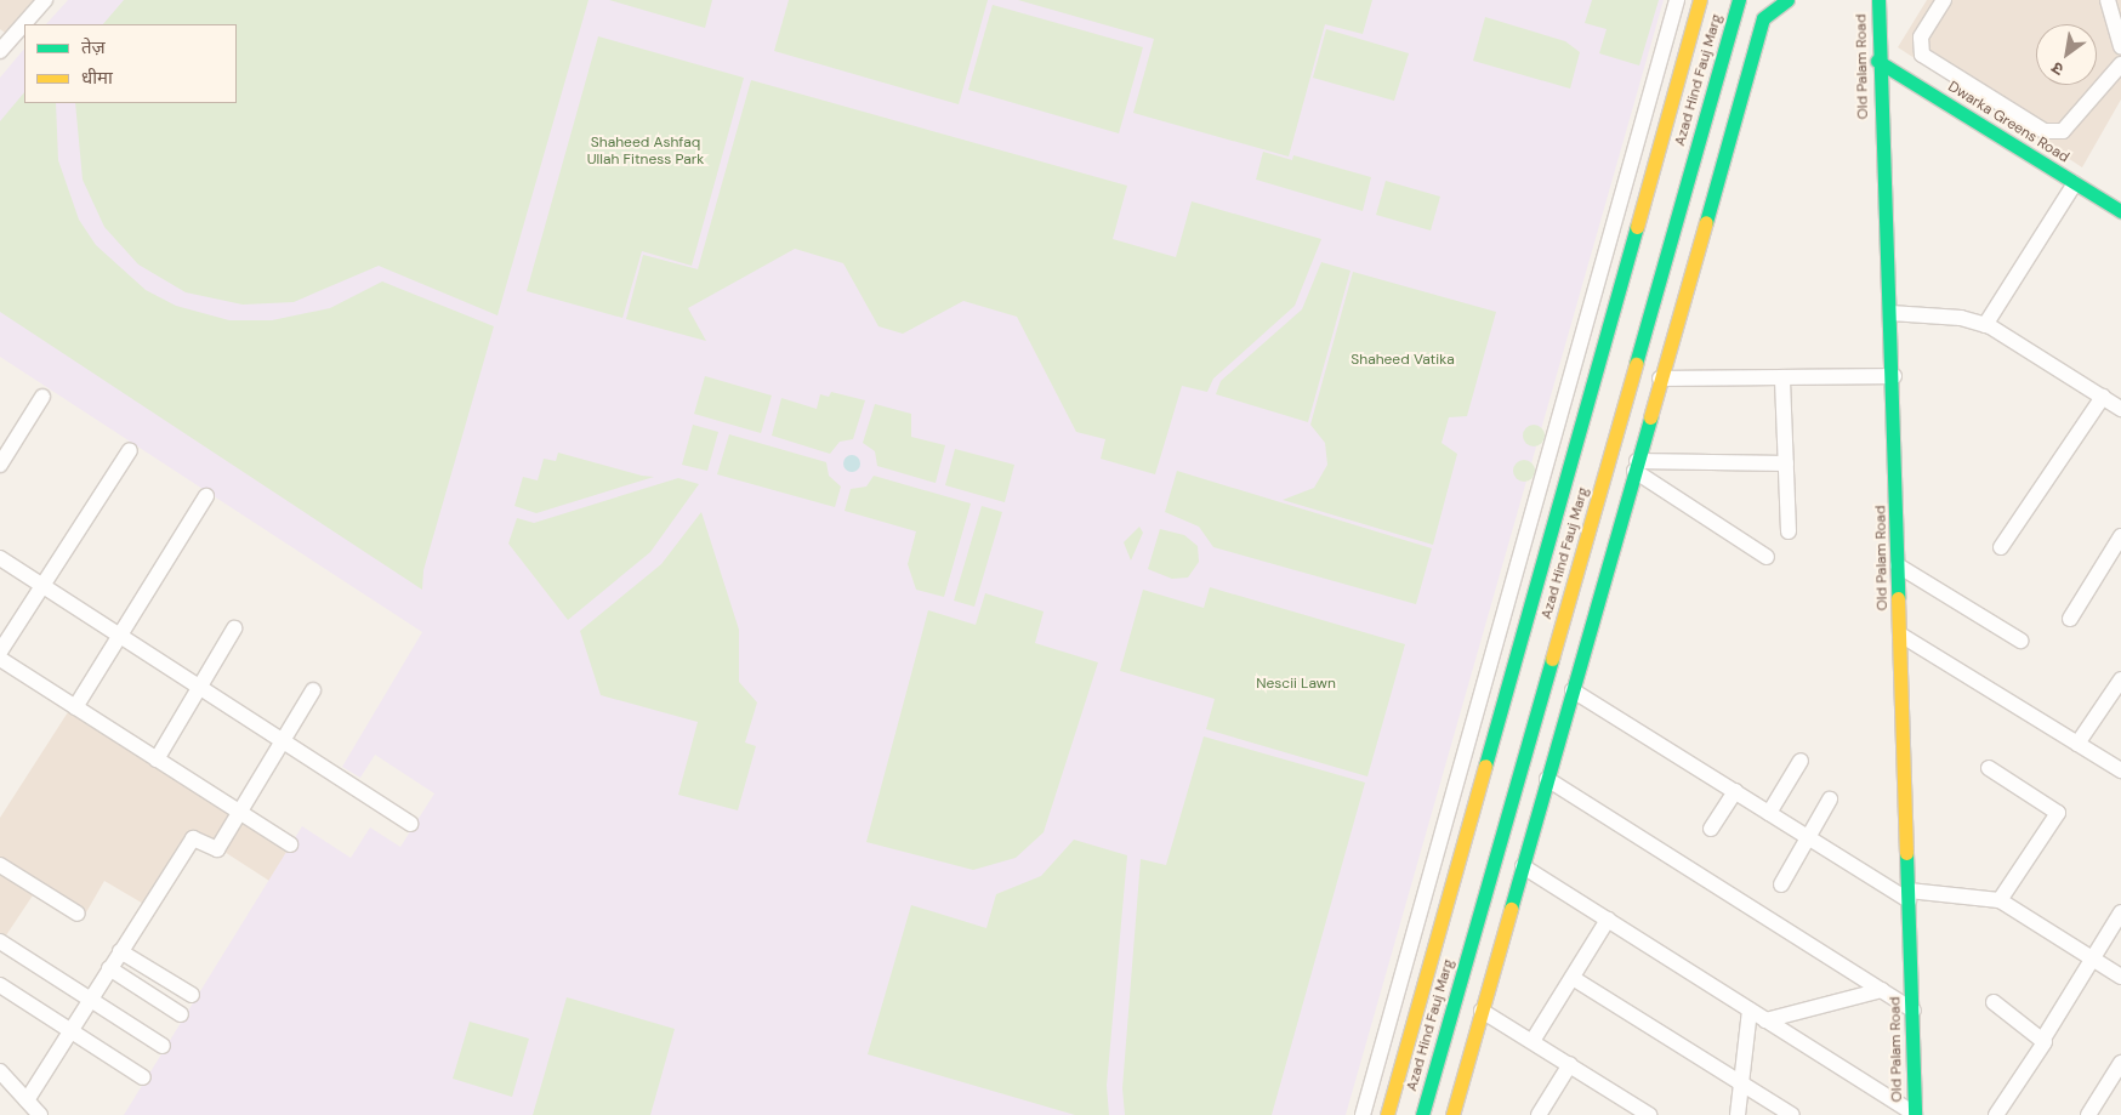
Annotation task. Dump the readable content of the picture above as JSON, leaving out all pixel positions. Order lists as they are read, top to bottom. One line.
{"streets":{"street":["Old Palam Road","Azad Hind Fauj Marg","Dwarka Greens Road"]},"crossings":[["Old Palam Road","Dwarka Greens Road"]],"parks":["Shaheed Ashfaq Ullah Fitness Park","Shaheed Vatika","Nescii Lawn"],"legend":["तेज़","धीमा"],"north":"bottom left"}
